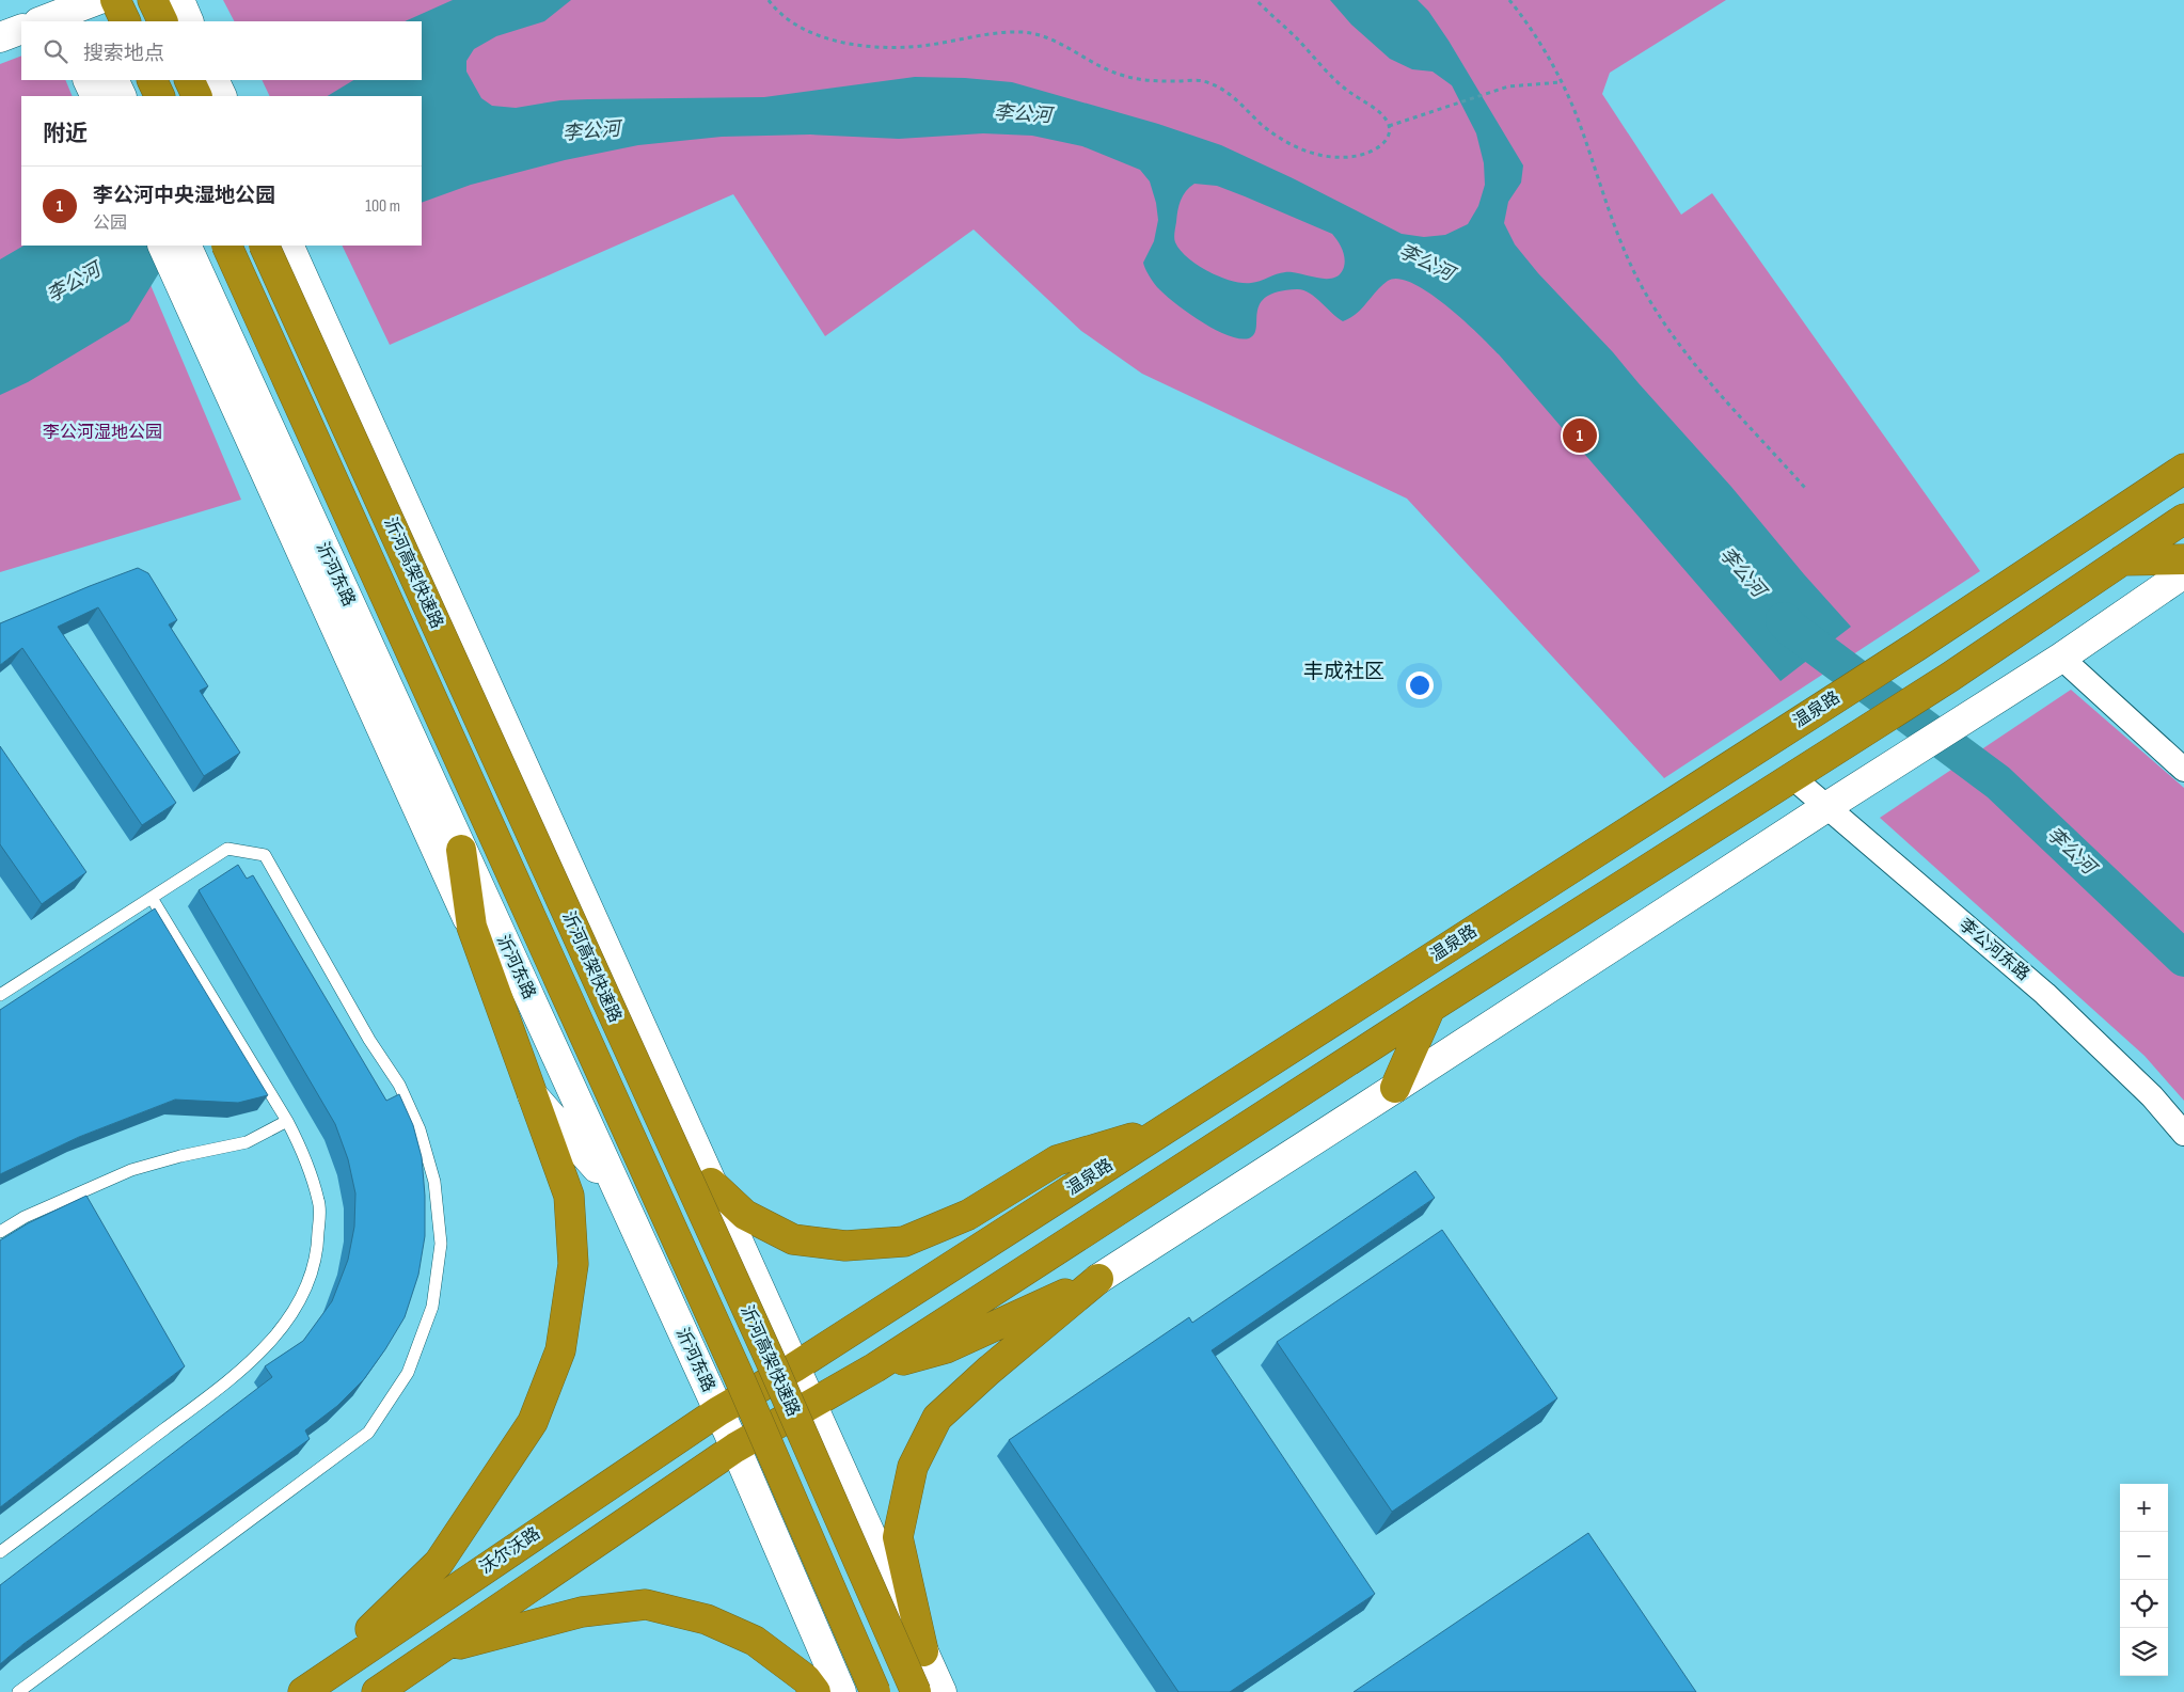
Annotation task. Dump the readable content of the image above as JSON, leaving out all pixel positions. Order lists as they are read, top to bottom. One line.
{"streets":{"highway":["沂河高架快速路","温泉路","沃尔沃路"],"main road":["沂河东路"],"street":["李公河东路"]},"crossings":[["沂河东路","温泉路"],["沂河东路","沃尔沃路"],["温泉路","沃尔沃路"]],"districts":["丰成社区"],"water":["李公河"],"parks":["李公河湿地公园"],"page":{"search":"搜索地点","heading":"附近","list":[{"mark":"1","name":"李公河中央湿地公园","note":"公园","value":"100 m"}],"pins":"1","map_buttons":["+","−"]}}
